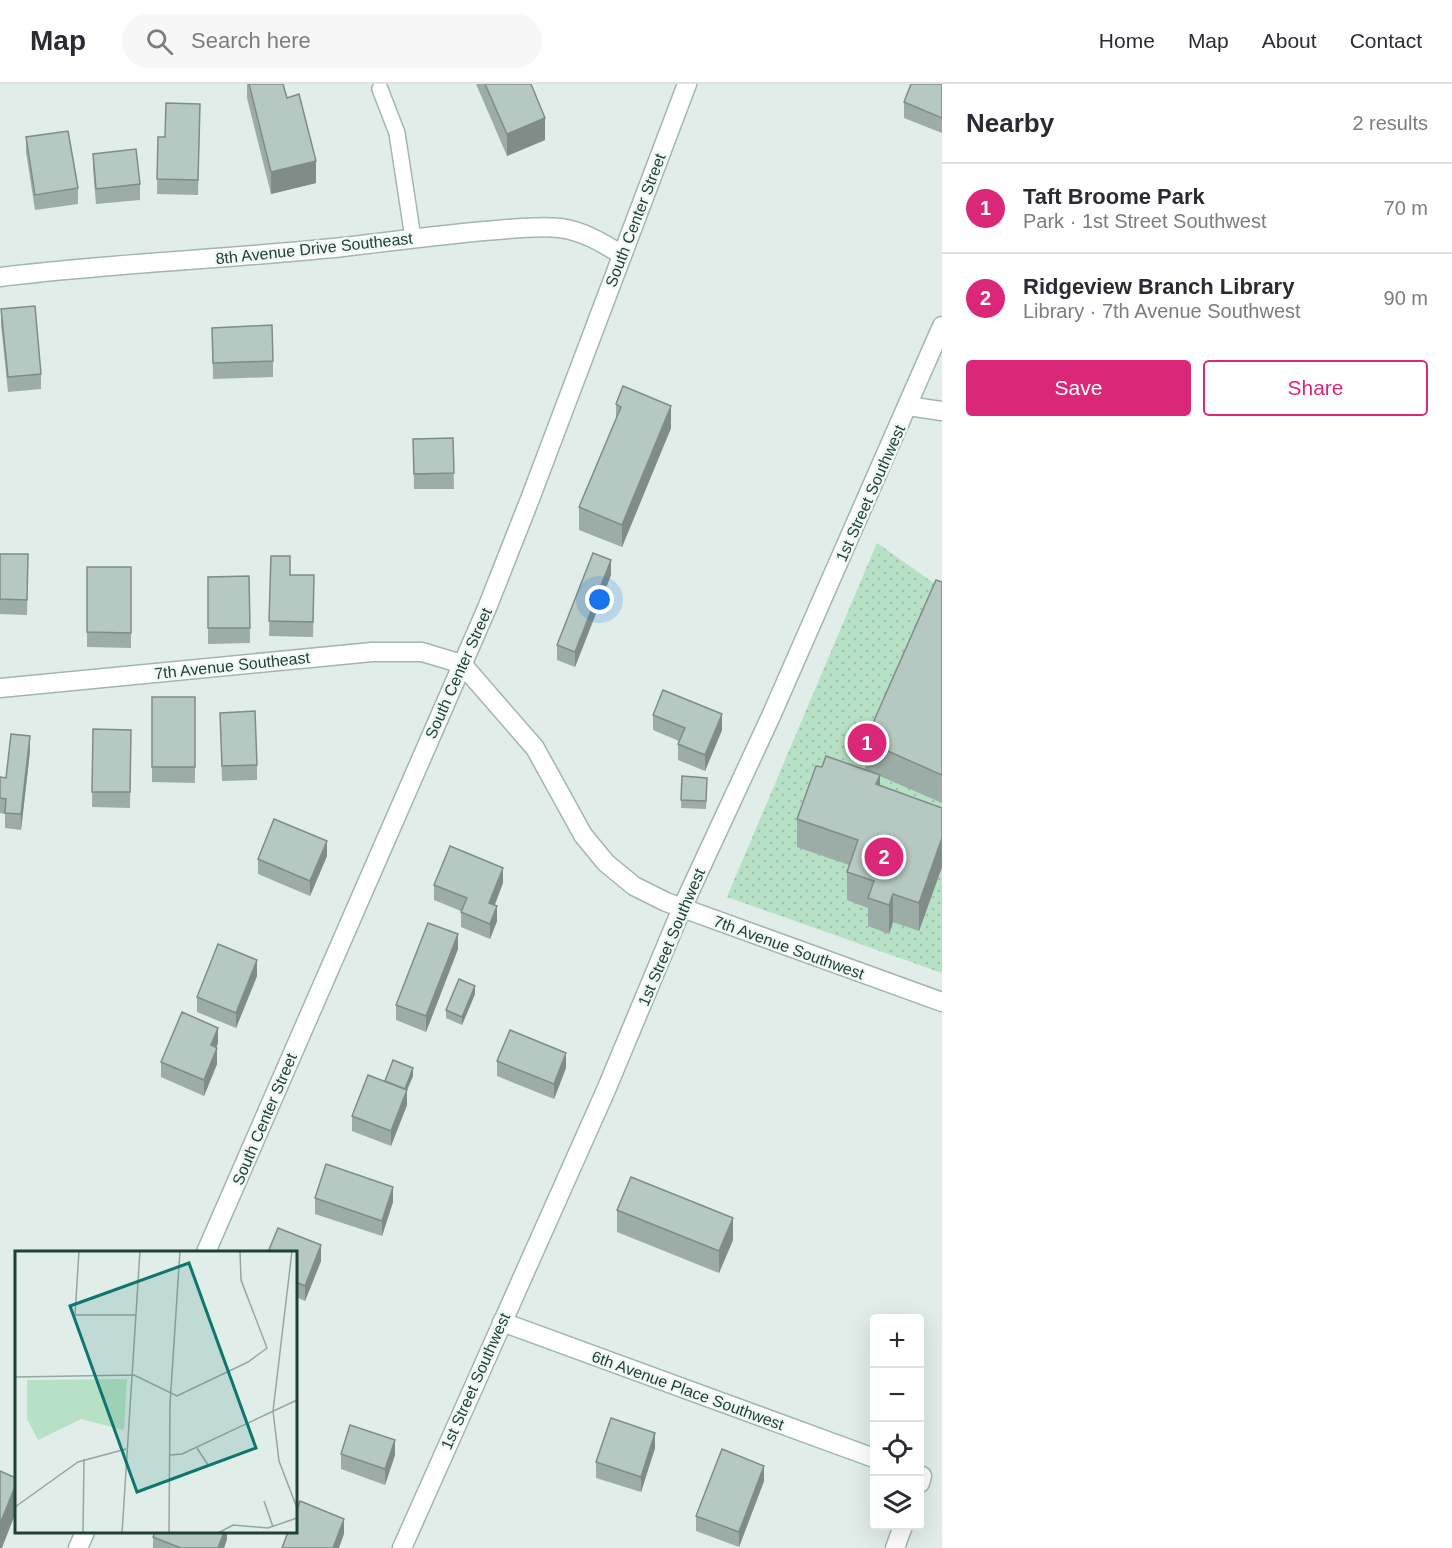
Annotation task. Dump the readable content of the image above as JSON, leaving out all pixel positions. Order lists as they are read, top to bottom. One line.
{"streets":{"street":["South Center Street","8th Avenue Drive Southeast","1st Street Southwest","7th Avenue Southeast","7th Avenue Southwest","6th Avenue Place Southwest"]},"crossings":[["South Center Street","8th Avenue Drive Southeast"],["South Center Street","7th Avenue Southeast"],["South Center Street","7th Avenue Southwest"],["1st Street Southwest","7th Avenue Southwest"],["1st Street Southwest","6th Avenue Place Southwest"],["7th Avenue Southeast","7th Avenue Southwest"]],"page":{"header":"Map","search":"Search here","nav":["Home","Map","About","Contact"],"heading":["Nearby","2 results"],"list":[{"mark":"1","name":"Taft Broome Park","note":"Park · 1st Street Southwest","value":"70 m"},{"mark":"2","name":"Ridgeview Branch Library","note":"Library · 7th Avenue Southwest","value":"90 m"}],"buttons":["Save","Share"],"pins":["1","2"],"map_buttons":["+","−"]}}
